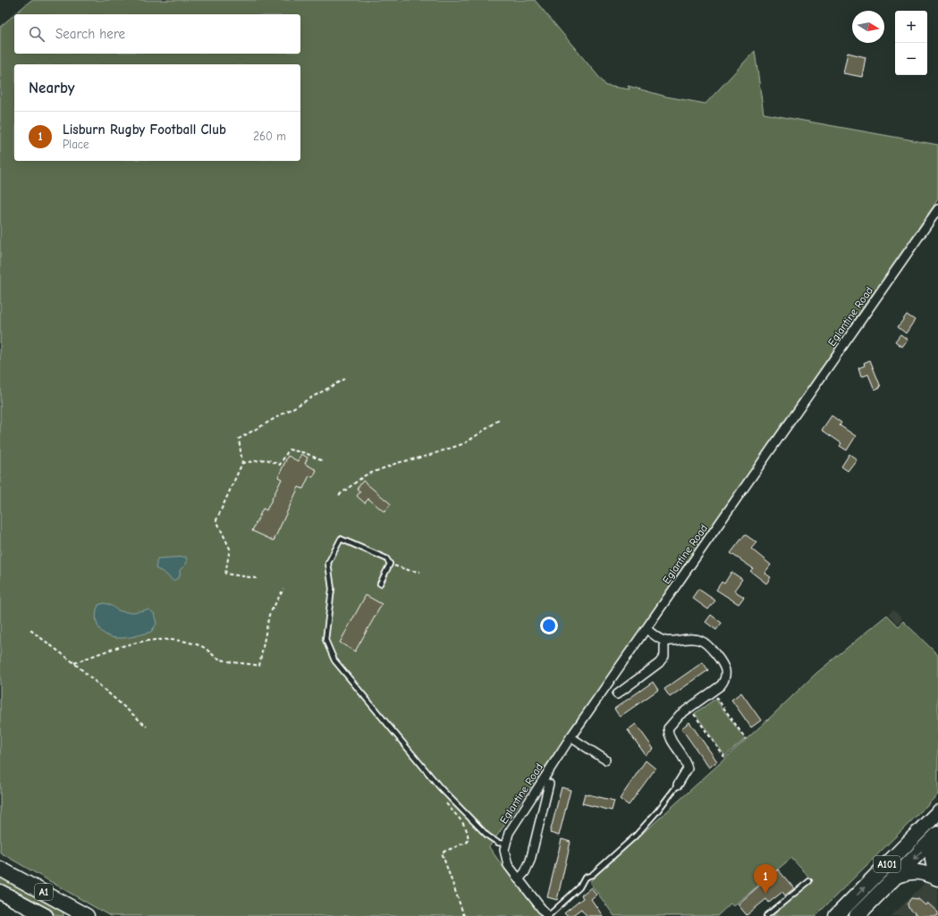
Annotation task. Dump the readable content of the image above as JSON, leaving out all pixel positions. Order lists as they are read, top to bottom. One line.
{"streets":{"highway":["A101","A1"],"street":["Eglantine Road"]},"north":"right","page":{"map_buttons":["+","−"],"search":"Search here","heading":"Nearby","list":[{"mark":"1","name":"Lisburn Rugby Football Club","note":"Place","value":"260 m"}],"pins":"1"}}
